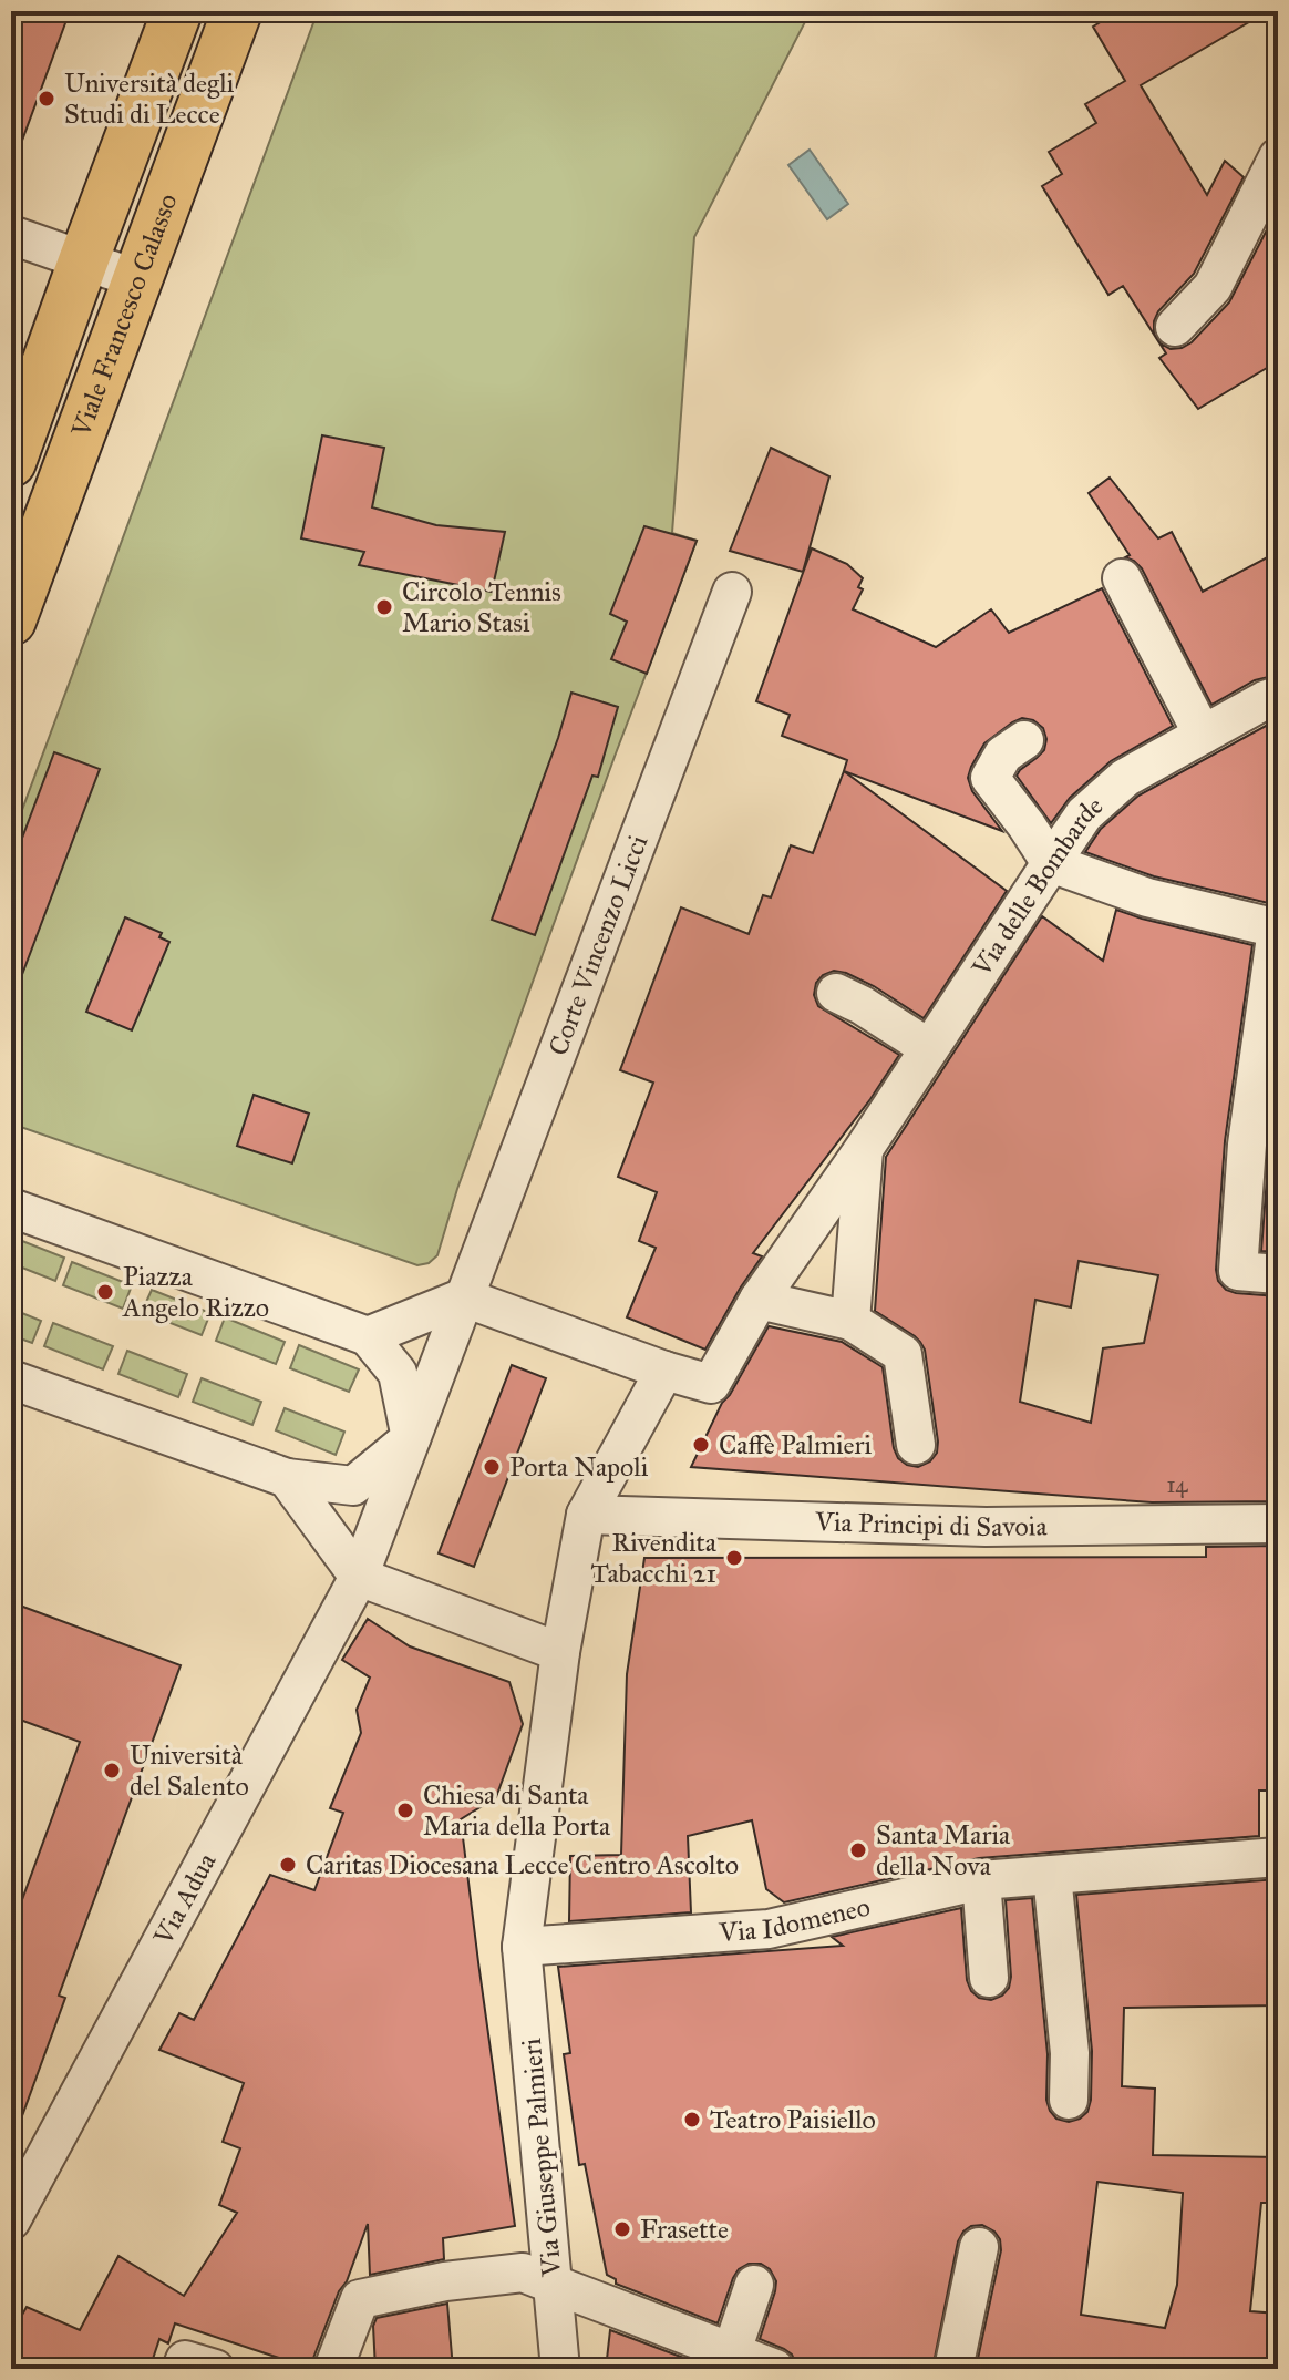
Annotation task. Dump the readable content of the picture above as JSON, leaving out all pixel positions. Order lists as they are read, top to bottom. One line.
{"streets":{"main road":["Viale Francesco Calasso"],"street":["Via delle Bombarde","Corte Vincenzo Licci","Via Principi di Savoia","Via Adua","Via Idomeneo","Via Giuseppe Palmieri"]},"crossings":[["Via delle Bombarde","Via Giuseppe Palmieri"],["Via Principi di Savoia","Via Giuseppe Palmieri"],["Via Idomeneo","Via Giuseppe Palmieri"]],"places":["Università degli Studi di Lecce","Circolo Tennis Mario Stasi","Piazza Angelo Rizzo","Caffè Palmieri","Porta Napoli","Rivendita Tabacchi 21","Università del Salento","Chiesa di Santa Maria della Porta","Santa Maria della Nova","Caritas Diocesana Lecce Centro Ascolto","Teatro Paisiello","Frasette"],"house_numbers":["14"]}
